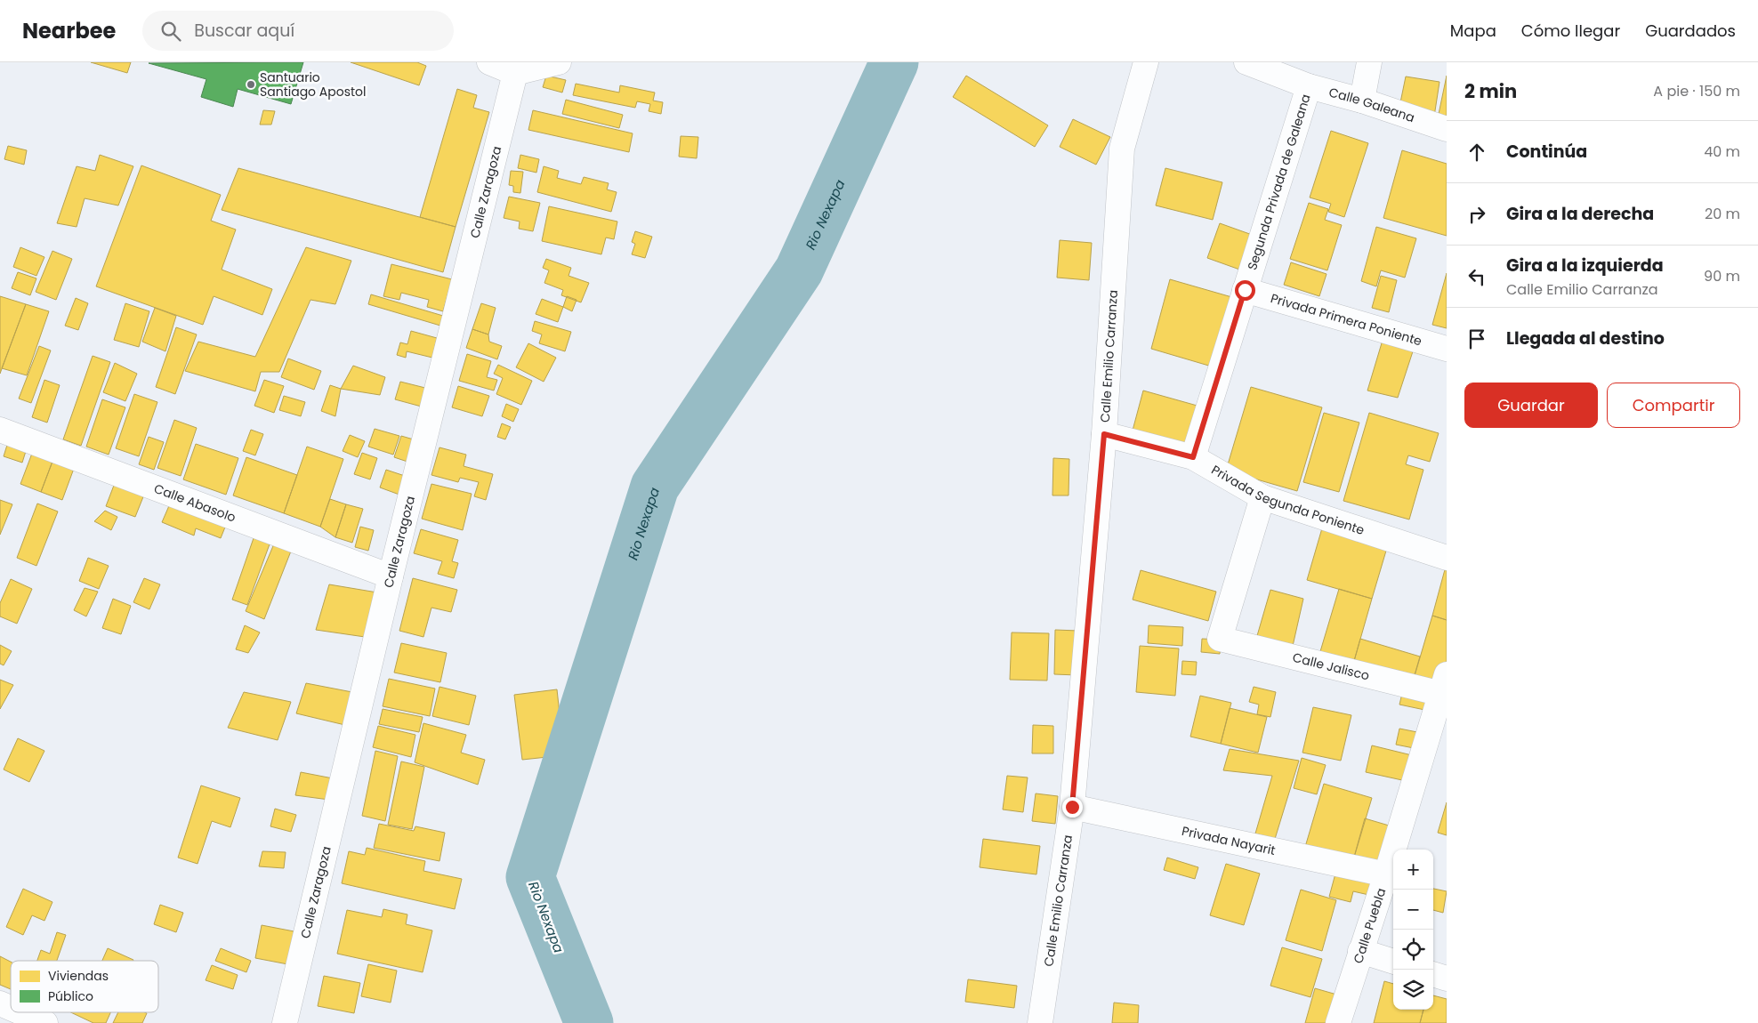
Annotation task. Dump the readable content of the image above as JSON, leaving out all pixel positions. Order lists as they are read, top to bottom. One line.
{"streets":{"street":["Calle Galeana","Segunda Privada de Galeana","Calle Zaragoza","Privada Primera Poniente","Calle Emilio Carranza","Privada Segunda Poniente","Calle Abasolo","Calle Jalisco","Privada Nayarit","Calle Puebla"]},"crossings":[["Calle Galeana","Segunda Privada de Galeana"],["Segunda Privada de Galeana","Privada Primera Poniente"],["Segunda Privada de Galeana","Privada Segunda Poniente"],["Calle Zaragoza","Calle Abasolo"],["Calle Emilio Carranza","Privada Segunda Poniente"],["Calle Emilio Carranza","Privada Nayarit"],["Privada Segunda Poniente","Calle Jalisco"],["Calle Jalisco","Calle Puebla"],["Privada Nayarit","Calle Puebla"]],"water":["Rio Nexapa"],"places":["Santuario Santiago Apostol"],"legend":["Viviendas","Público"],"page":{"header":"Nearbee","search":"Buscar aquí","nav":["Mapa","Cómo llegar","Guardados"],"heading":["2 min","A pie · 150 m"],"list":[["Continúa","40 m"],["Gira a la derecha","20 m"],["Gira a la izquierda","Calle Emilio Carranza","90 m"],"Llegada al destino"],"buttons":["Guardar","Compartir"],"map_buttons":["+","−"]}}
